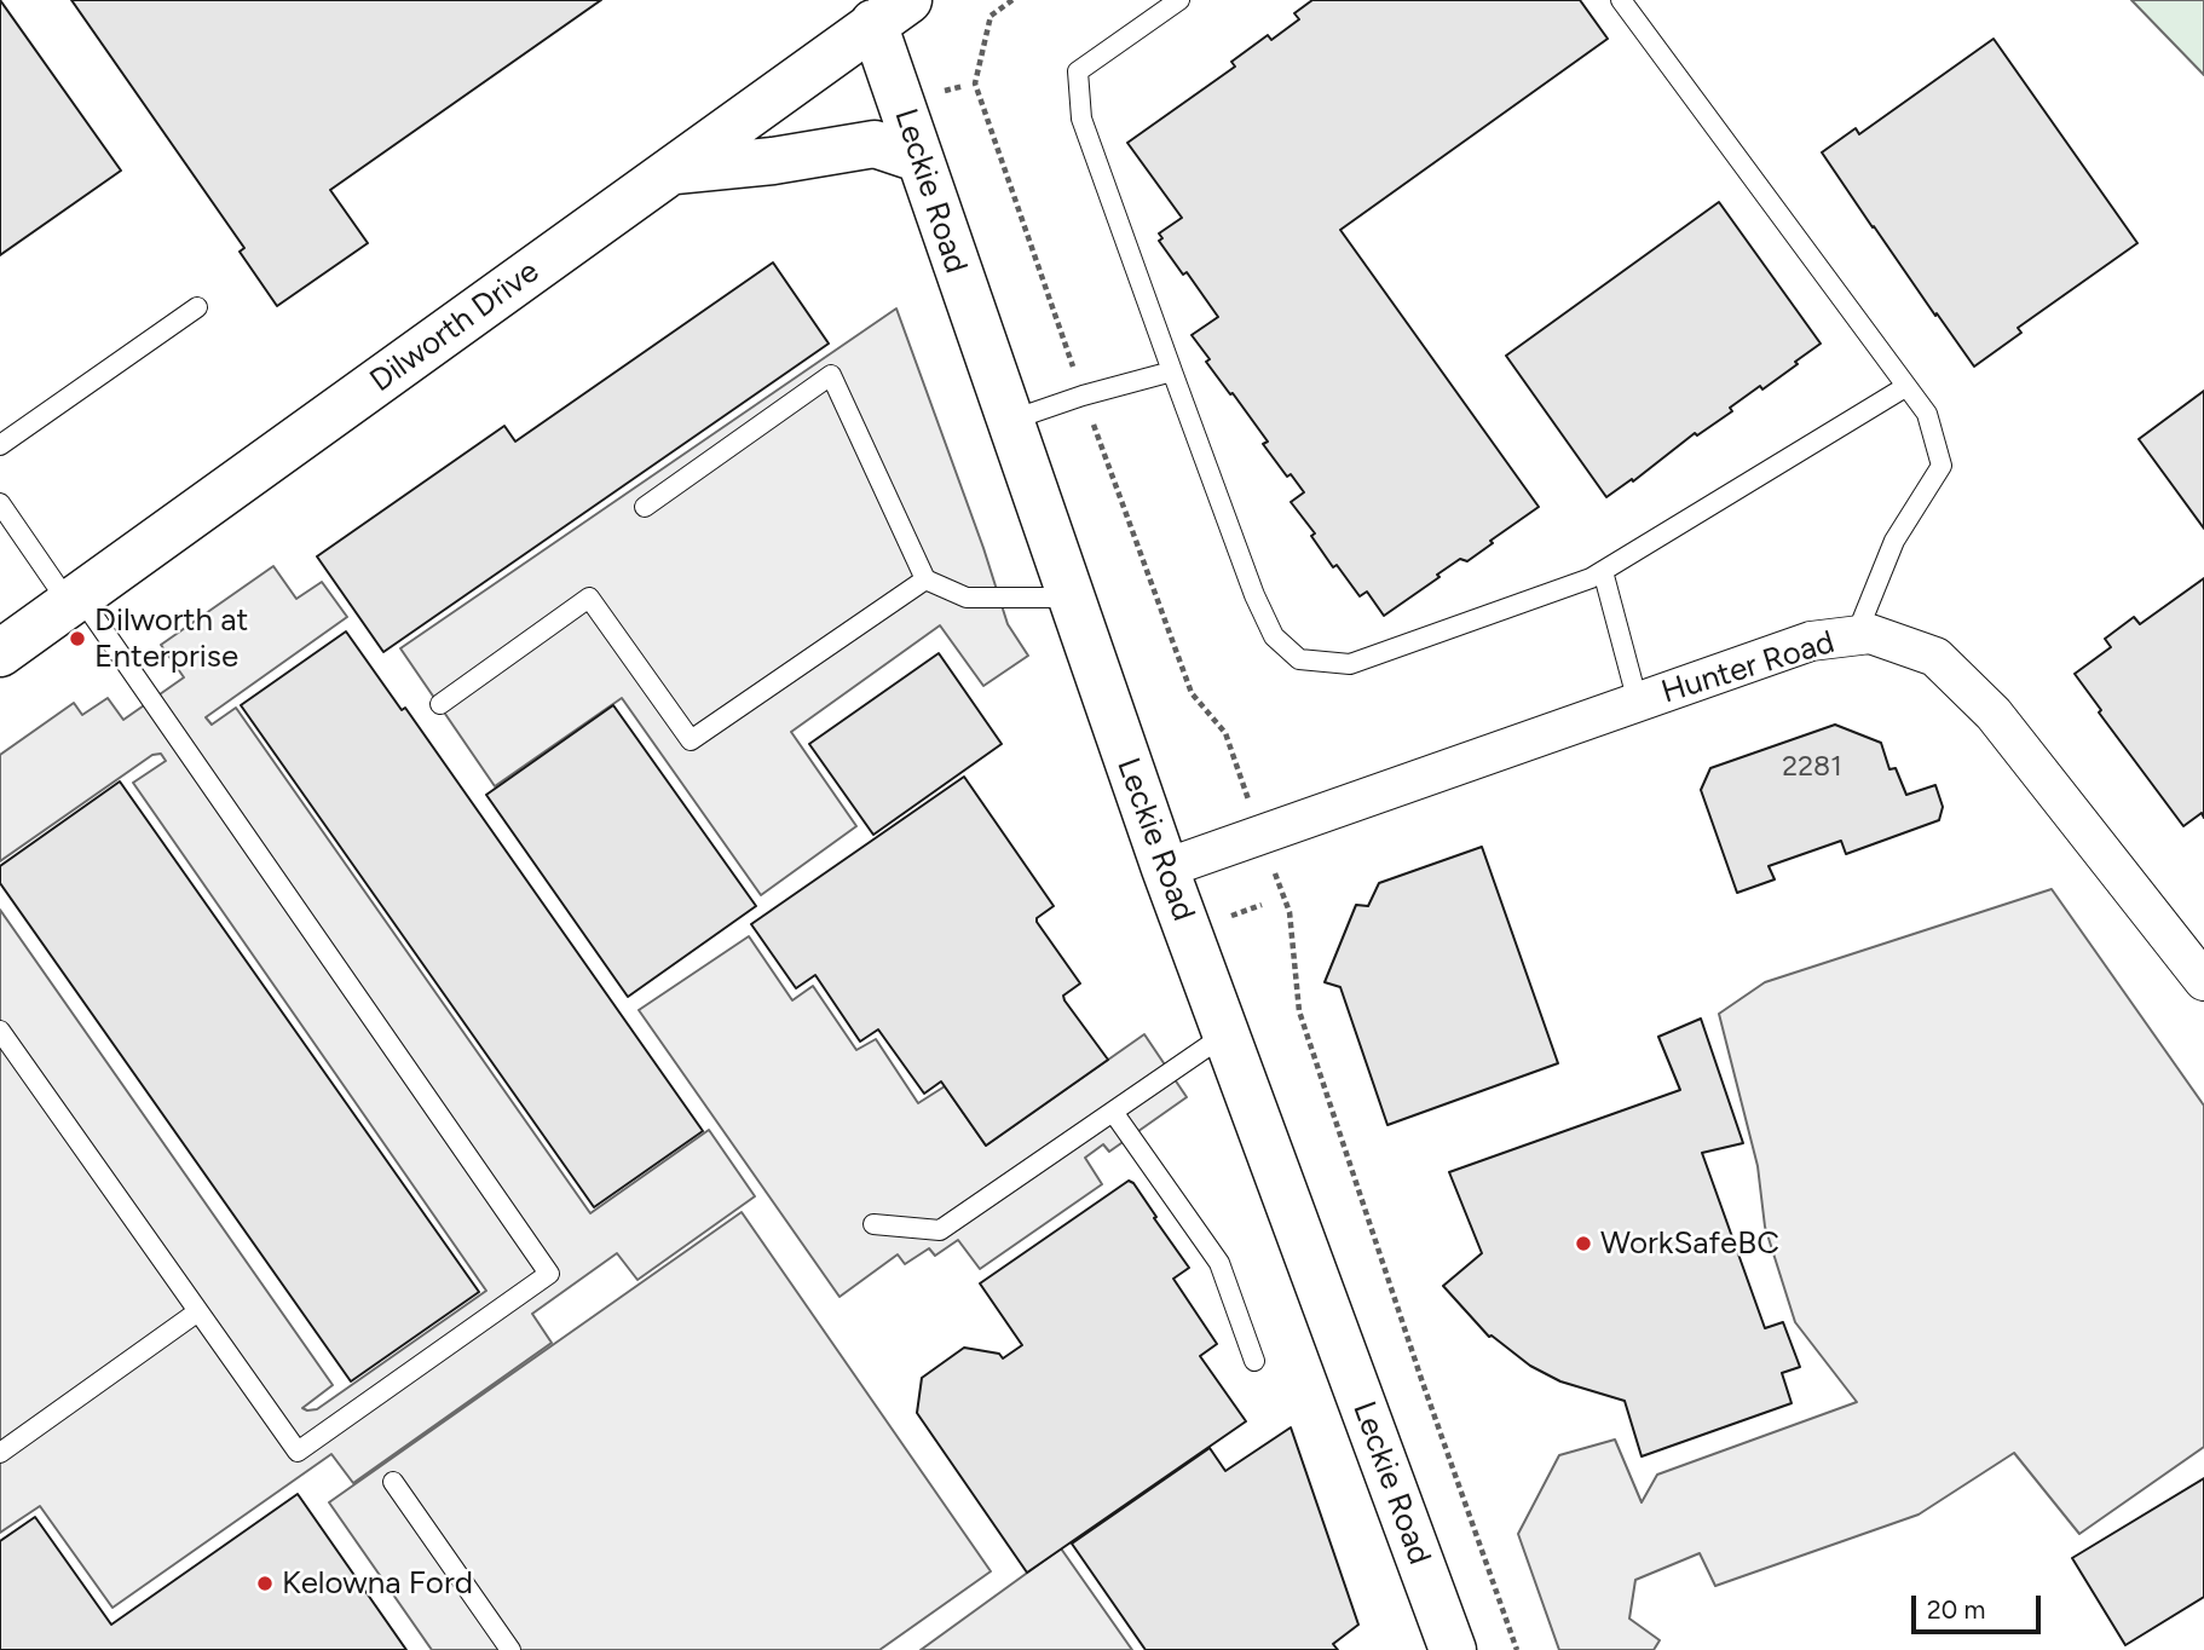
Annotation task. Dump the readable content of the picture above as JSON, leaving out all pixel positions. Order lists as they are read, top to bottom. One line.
{"streets":{"main road":["Leckie Road","Dilworth Drive"],"street":["Hunter Road"]},"crossings":[["Leckie Road","Dilworth Drive"],["Leckie Road","Hunter Road"]],"places":["Dilworth at Enterprise","WorkSafeBC","Kelowna Ford"],"house_numbers":["2281"],"scale_bar":"20 m"}
